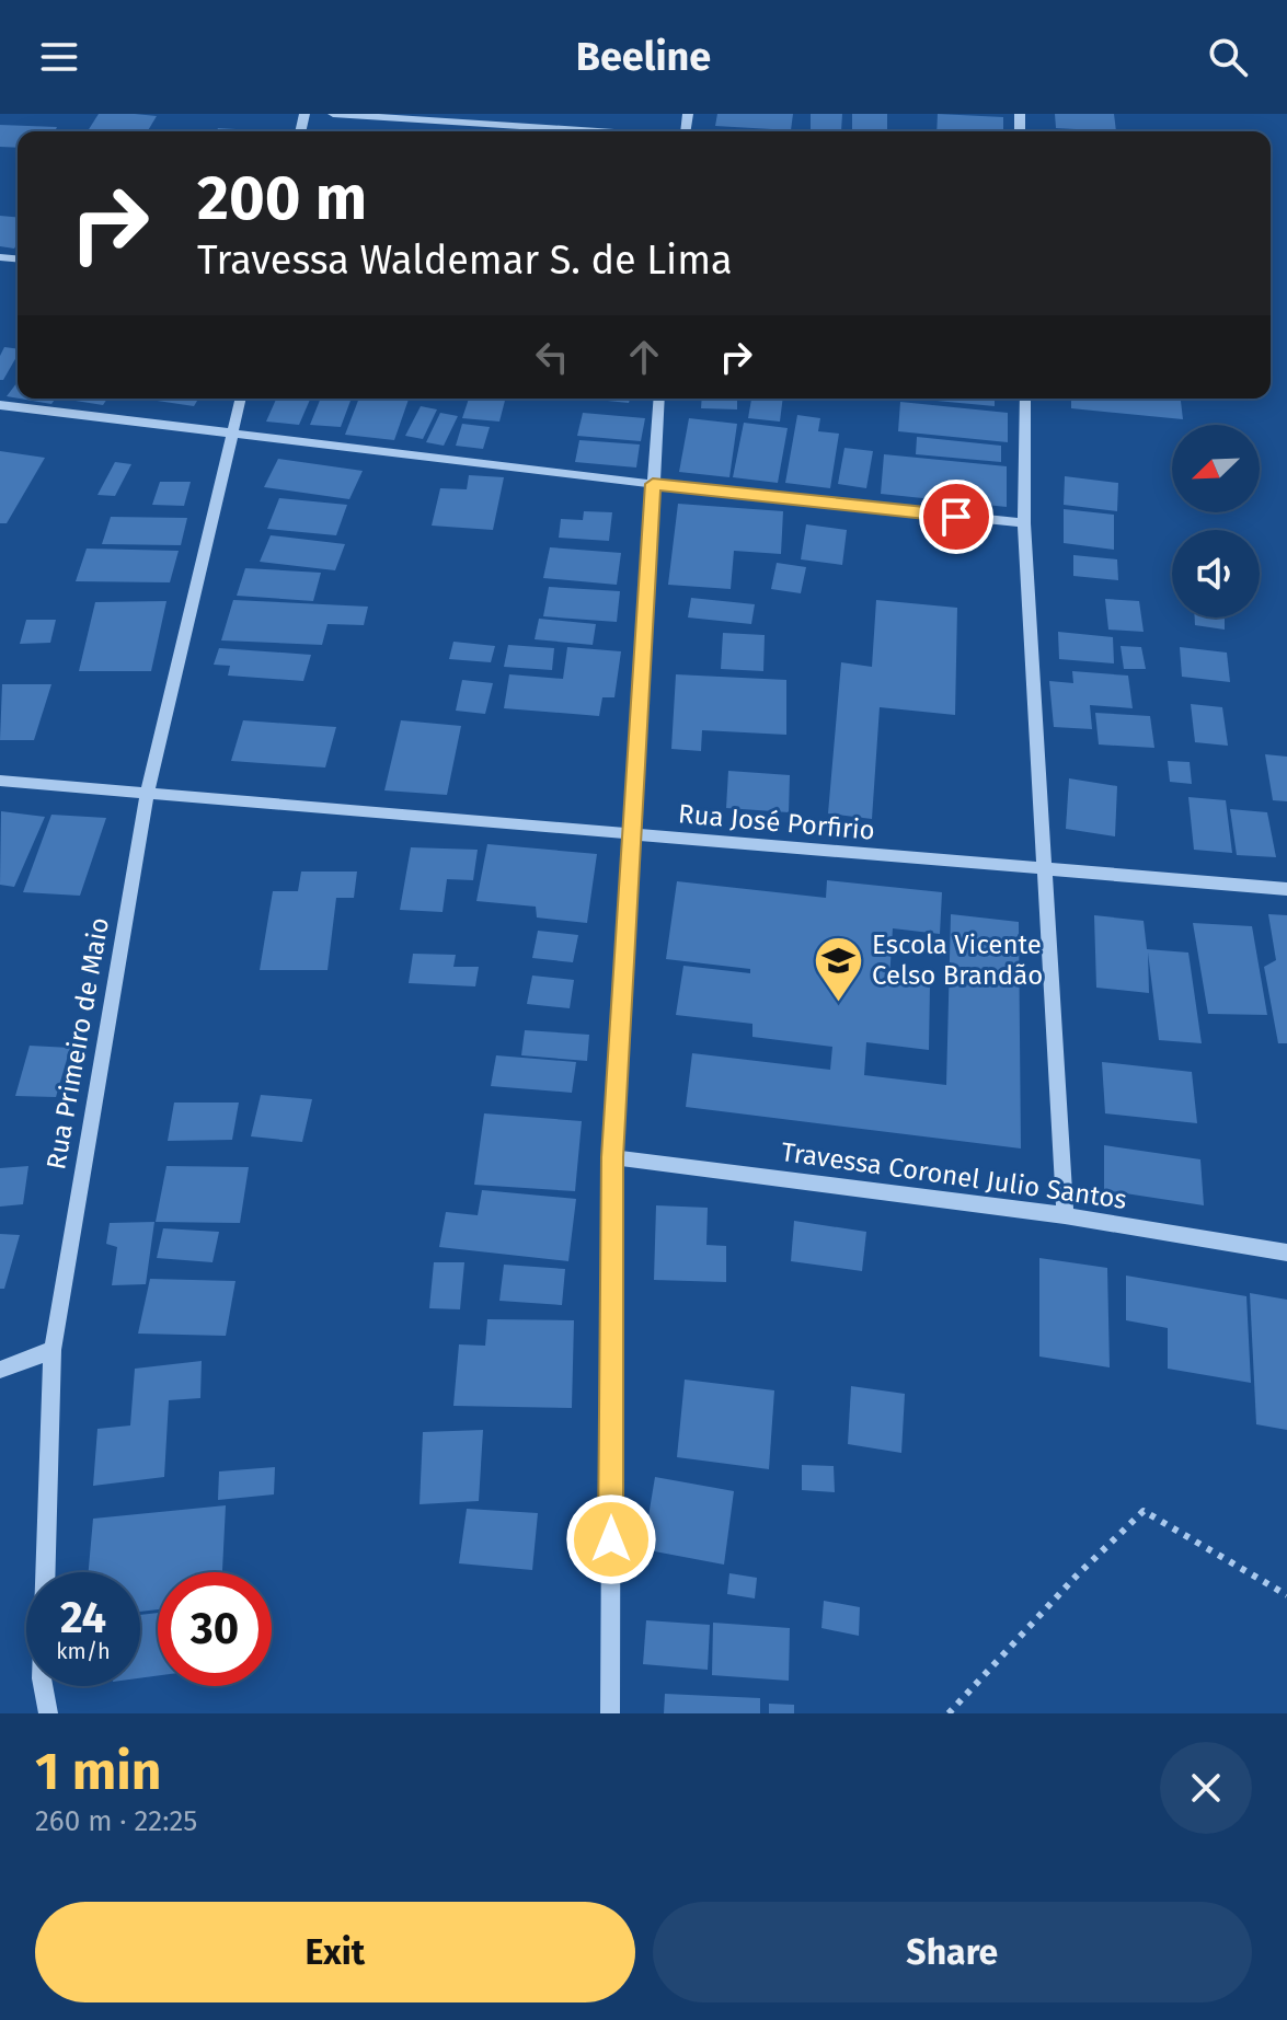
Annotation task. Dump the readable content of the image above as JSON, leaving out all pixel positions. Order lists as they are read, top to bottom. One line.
{"streets":{"street":["Rua José Porfirio","Rua Primeiro de Maio","Travessa Coronel Julio Santos"]},"crossings":[["Rua José Porfirio","Rua Primeiro de Maio"]],"places":{"school or university":["Escola Vicente Celso Brandão"]},"north":"bottom left","page":{"header":"Beeline","turn":["200 m","Travessa Waldemar S. de Lima"],"speed":"24 km/h","limit":"30","heading":["1 min","260 m · 22:25"],"buttons":["Exit","Share"]}}
